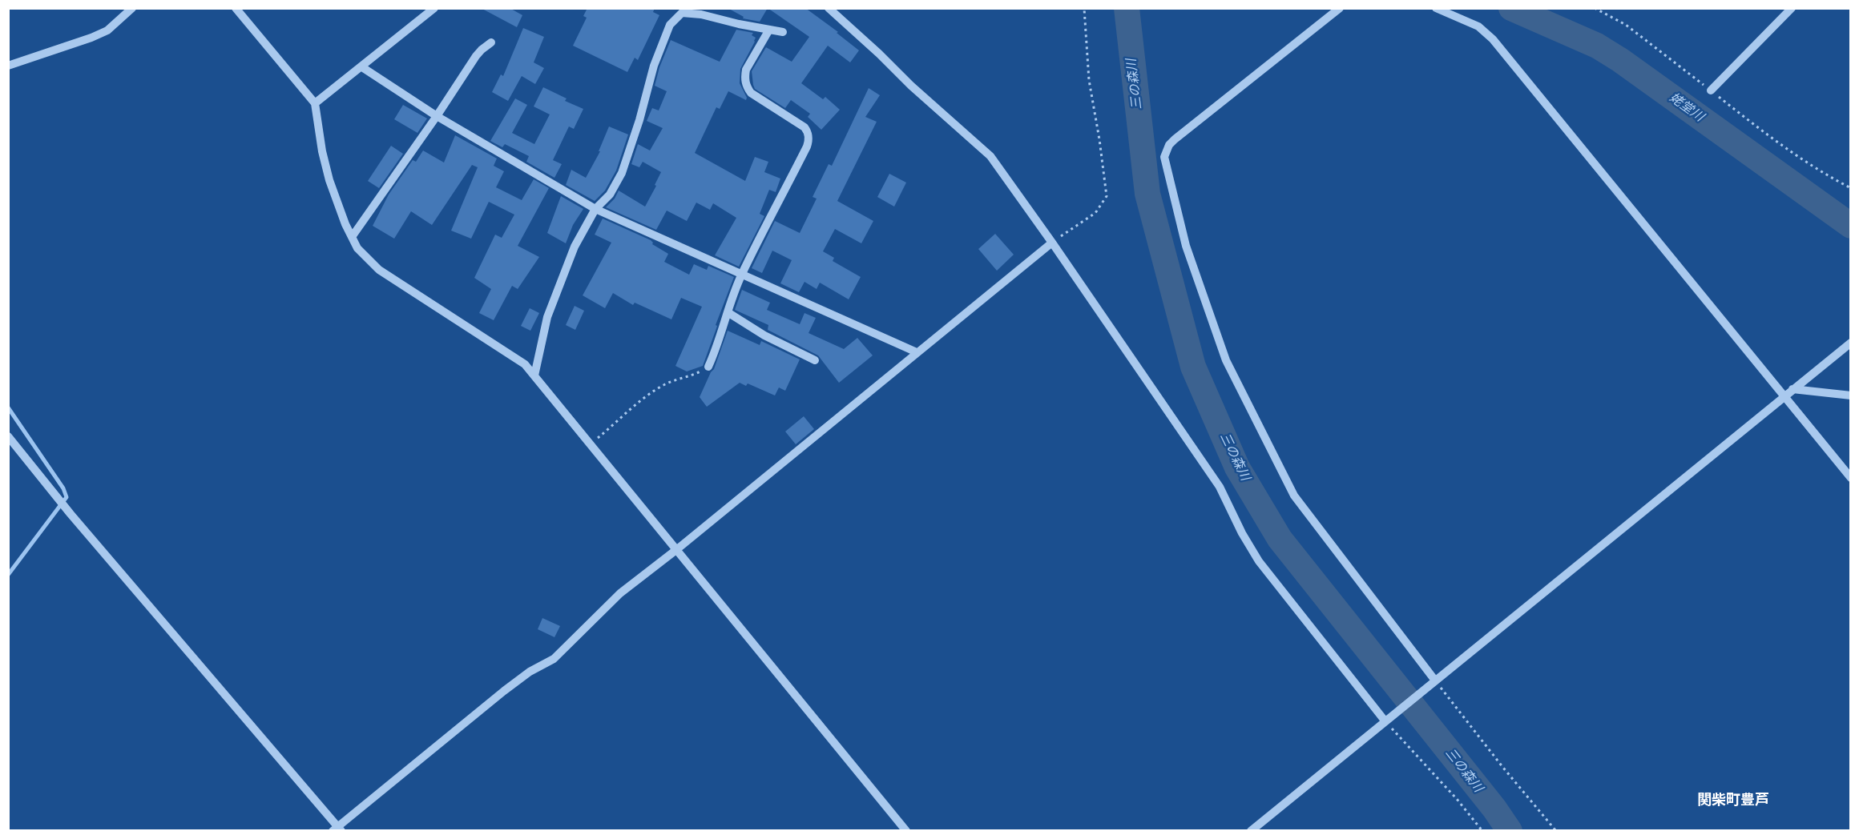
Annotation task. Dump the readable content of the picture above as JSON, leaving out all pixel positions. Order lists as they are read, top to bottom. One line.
{"districts":["関柴町豊芦"],"water":["三の森川","姥堂川"]}
